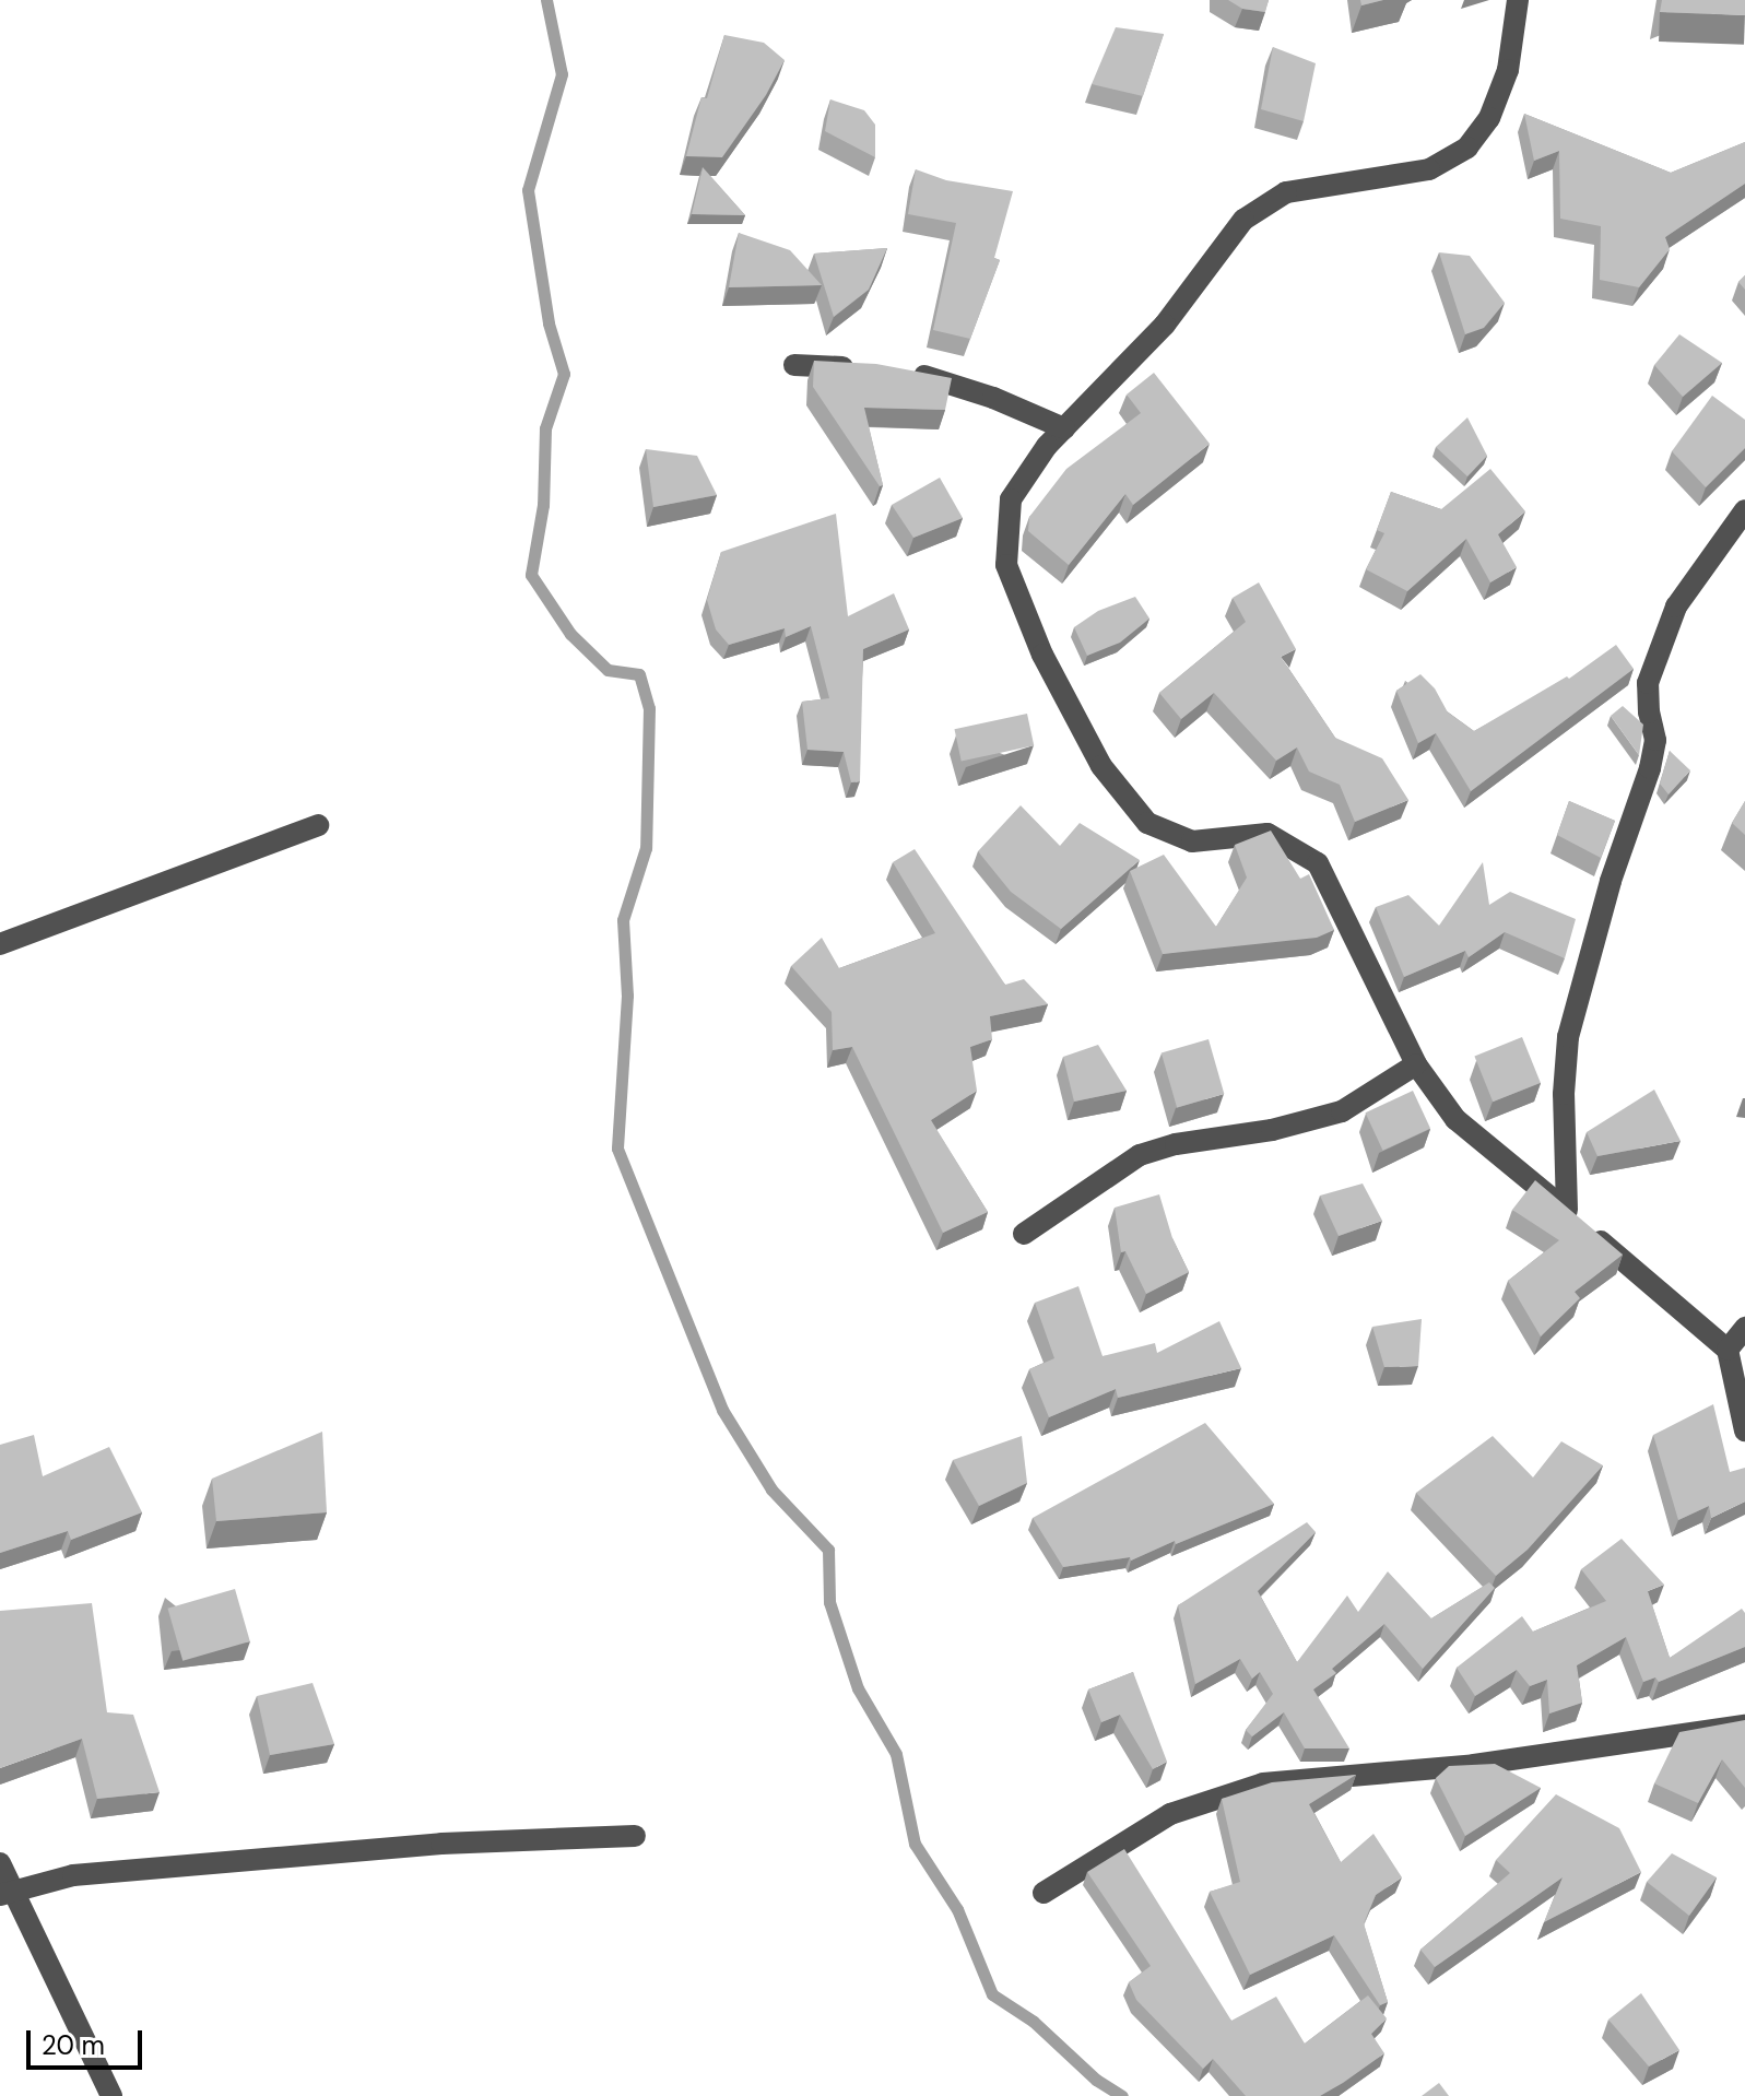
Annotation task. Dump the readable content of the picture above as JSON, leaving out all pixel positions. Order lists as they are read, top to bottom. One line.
{"scale_bar":"20 m"}
